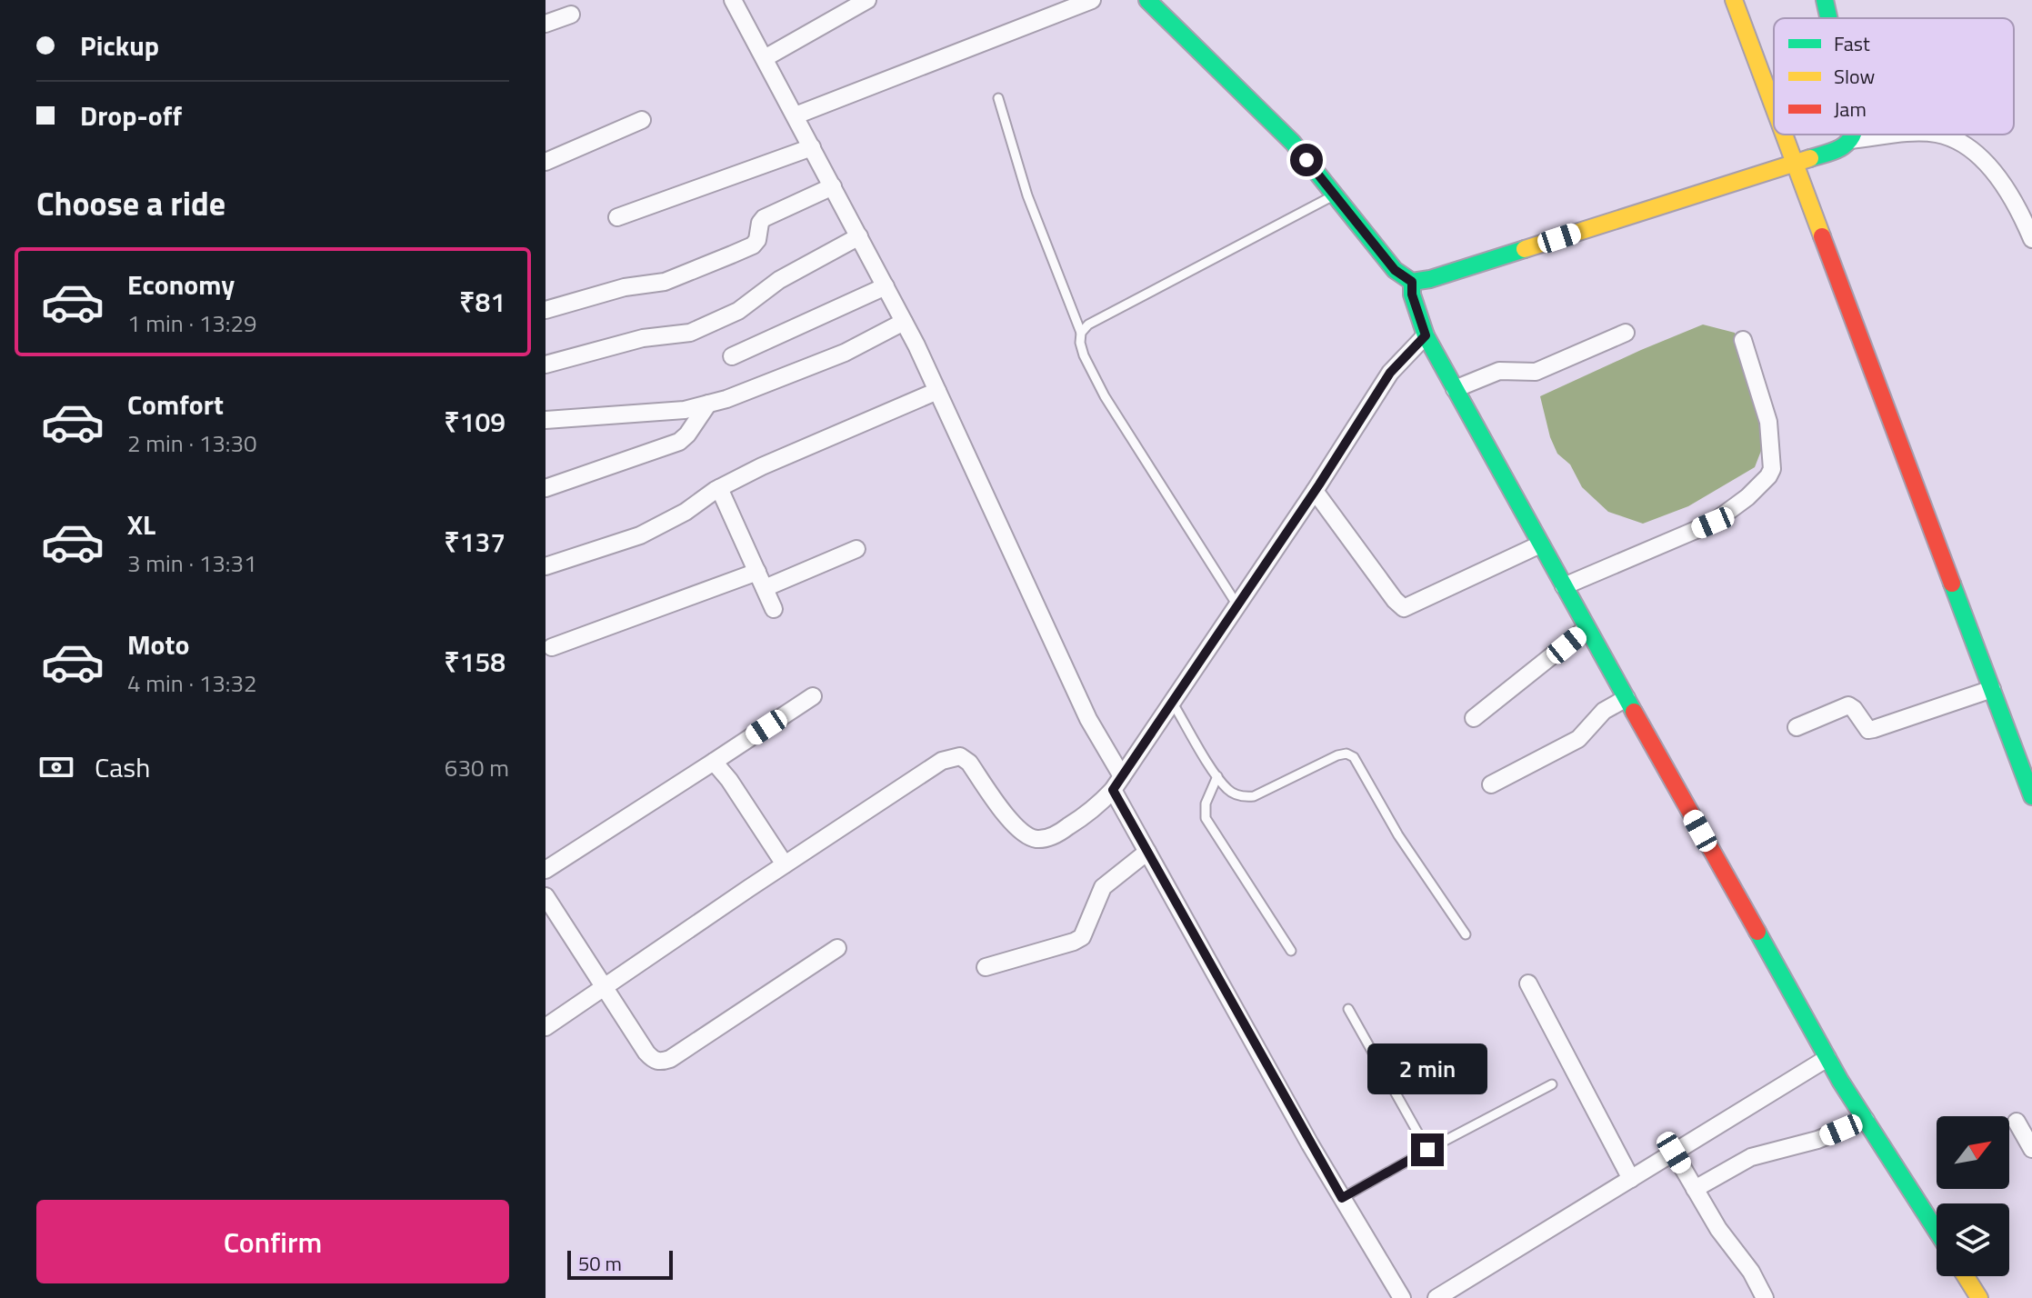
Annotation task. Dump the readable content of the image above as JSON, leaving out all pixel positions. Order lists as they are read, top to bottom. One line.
{"legend":["Fast","Slow","Jam"],"scale_bar":"50 m","north":"top right","page":{"banner":["Pickup","Drop-off"],"heading":"Choose a ride","list":[{"name":"Economy","note":"1 min · 13:29","value":"₹81"},{"name":"Comfort","note":"2 min · 13:30","value":"₹109"},{"name":"XL","note":"3 min · 13:31","value":"₹137"},{"name":"Moto","note":"4 min · 13:32","value":"₹158"}],"pay":["Cash","630 m"],"bubble":"2 min","buttons":"Confirm","scale":"50 m"}}
